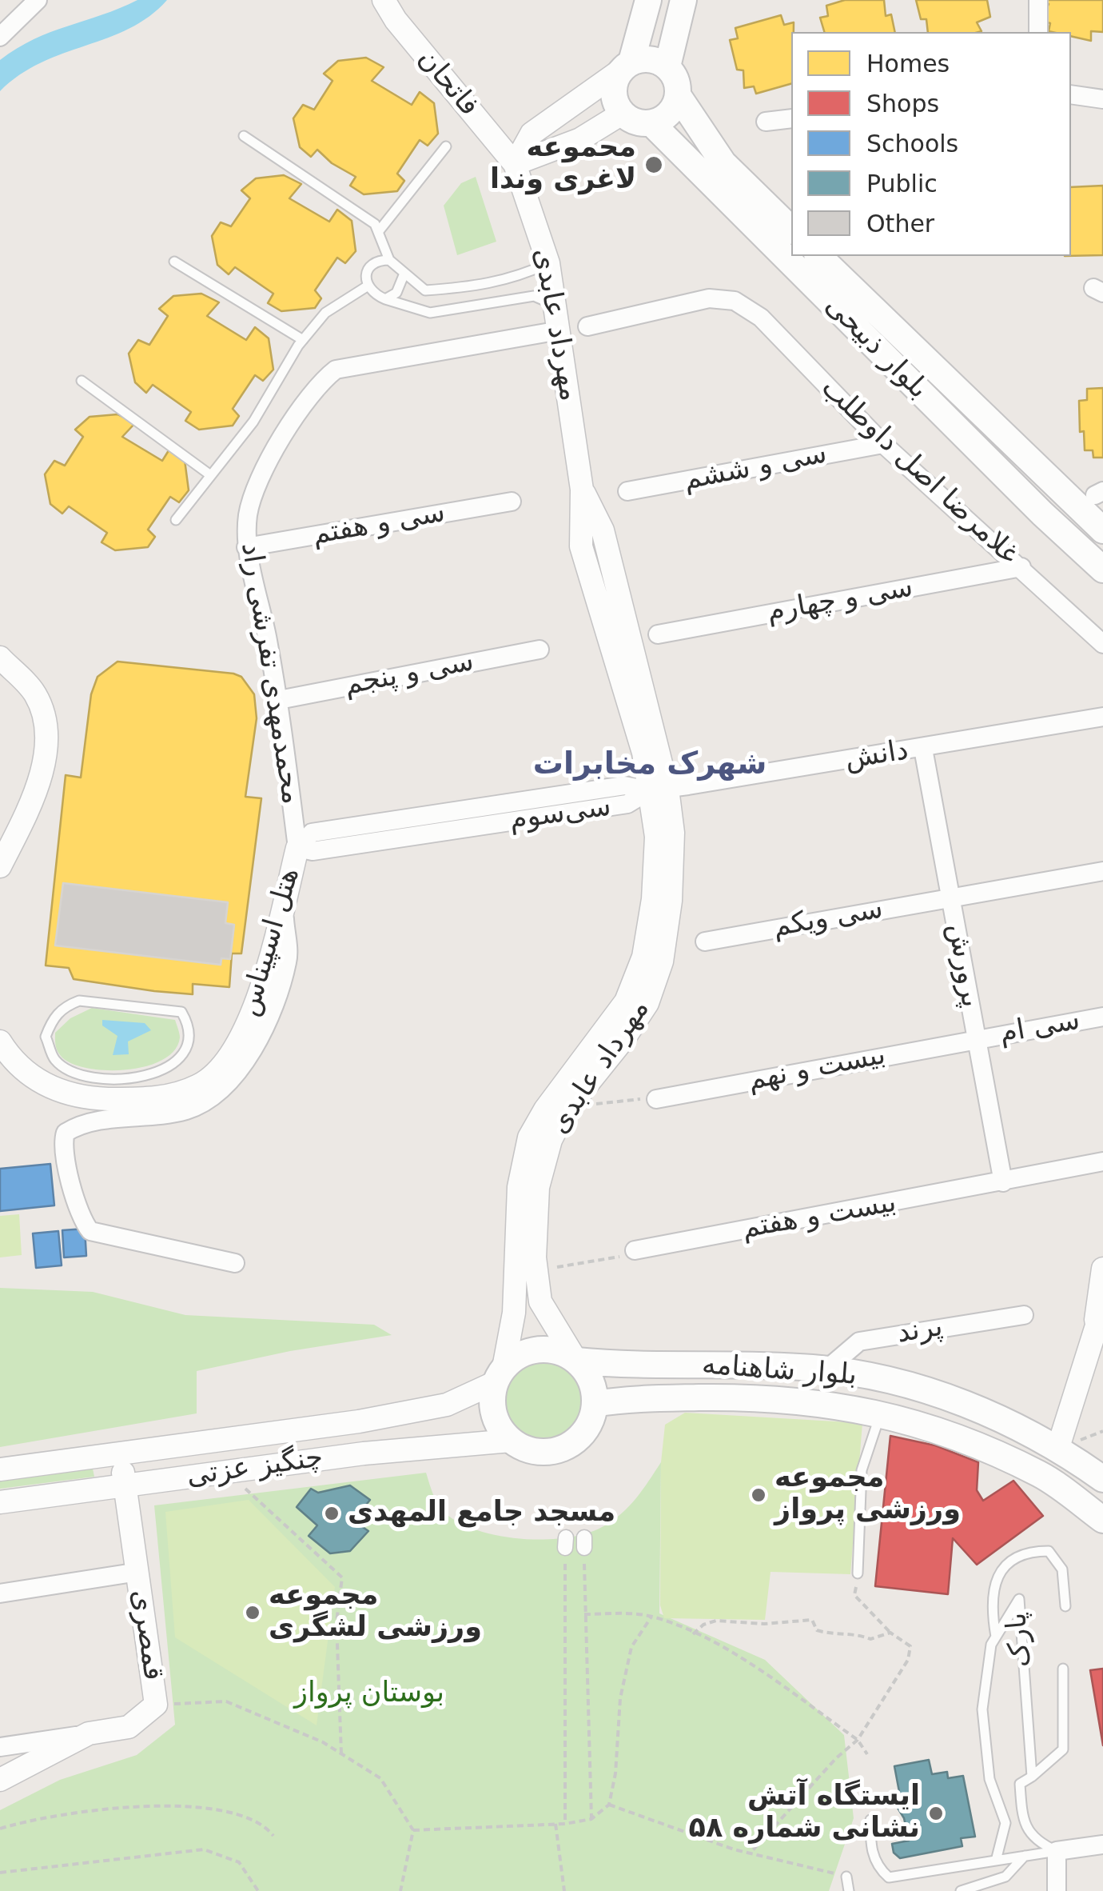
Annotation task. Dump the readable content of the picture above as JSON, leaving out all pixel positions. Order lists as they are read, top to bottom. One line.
{"streets":{"main road":["بلوار ذبیحی","بلوار شاهنامه"],"street":["فاتحان","مهرداد عابدی","سی و ششم","غلامرضا اصل داوطلب","سی و هفتم","سی و چهارم","محمدمهدی تفرشی راد","سی و پنجم","دانش","سی‌سوم","سی ویکم","هتل اسپیناس","پرورش","سی ام","بیست و نهم","بیست و هفتم","پرند","چنگیز عزتی","قمصری"],"lane":["پارک"]},"crossings":[["فاتحان","مهرداد عابدی"],["مهرداد عابدی","محمدمهدی تفرشی راد"],["مهرداد عابدی","دانش"],["مهرداد عابدی","سی‌سوم"],["مهرداد عابدی","بلوار شاهنامه"],["مهرداد عابدی","چنگیز عزتی"],["سی و ششم","غلامرضا اصل داوطلب"],["غلامرضا اصل داوطلب","سی و چهارم"],["سی و هفتم","محمدمهدی تفرشی راد"],["محمدمهدی تفرشی راد","سی و پنجم"],["محمدمهدی تفرشی راد","سی‌سوم"],["محمدمهدی تفرشی راد","هتل اسپیناس"],["دانش","سی‌سوم"],["دانش","پرورش"],["سی‌سوم","هتل اسپیناس"],["سی ویکم","پرورش"],["پرورش","سی ام"],["پرورش","بیست و نهم"],["پرورش","بیست و هفتم"],["سی ام","بیست و نهم"],["پرند","بلوار شاهنامه"],["بلوار شاهنامه","چنگیز عزتی"],["چنگیز عزتی","قمصری"]],"districts":["شهرک مخابرات"],"parks":["بوستان پرواز"],"places":["محموعه لاغری وندا","مجموعه ورزشی پرواز","مسجد جامع المهدی","مجموعه ورزشی لشگری","ایستگاه آتش نشانی شماره ۵۸"],"legend":["Homes","Shops","Schools","Public","Other"]}
